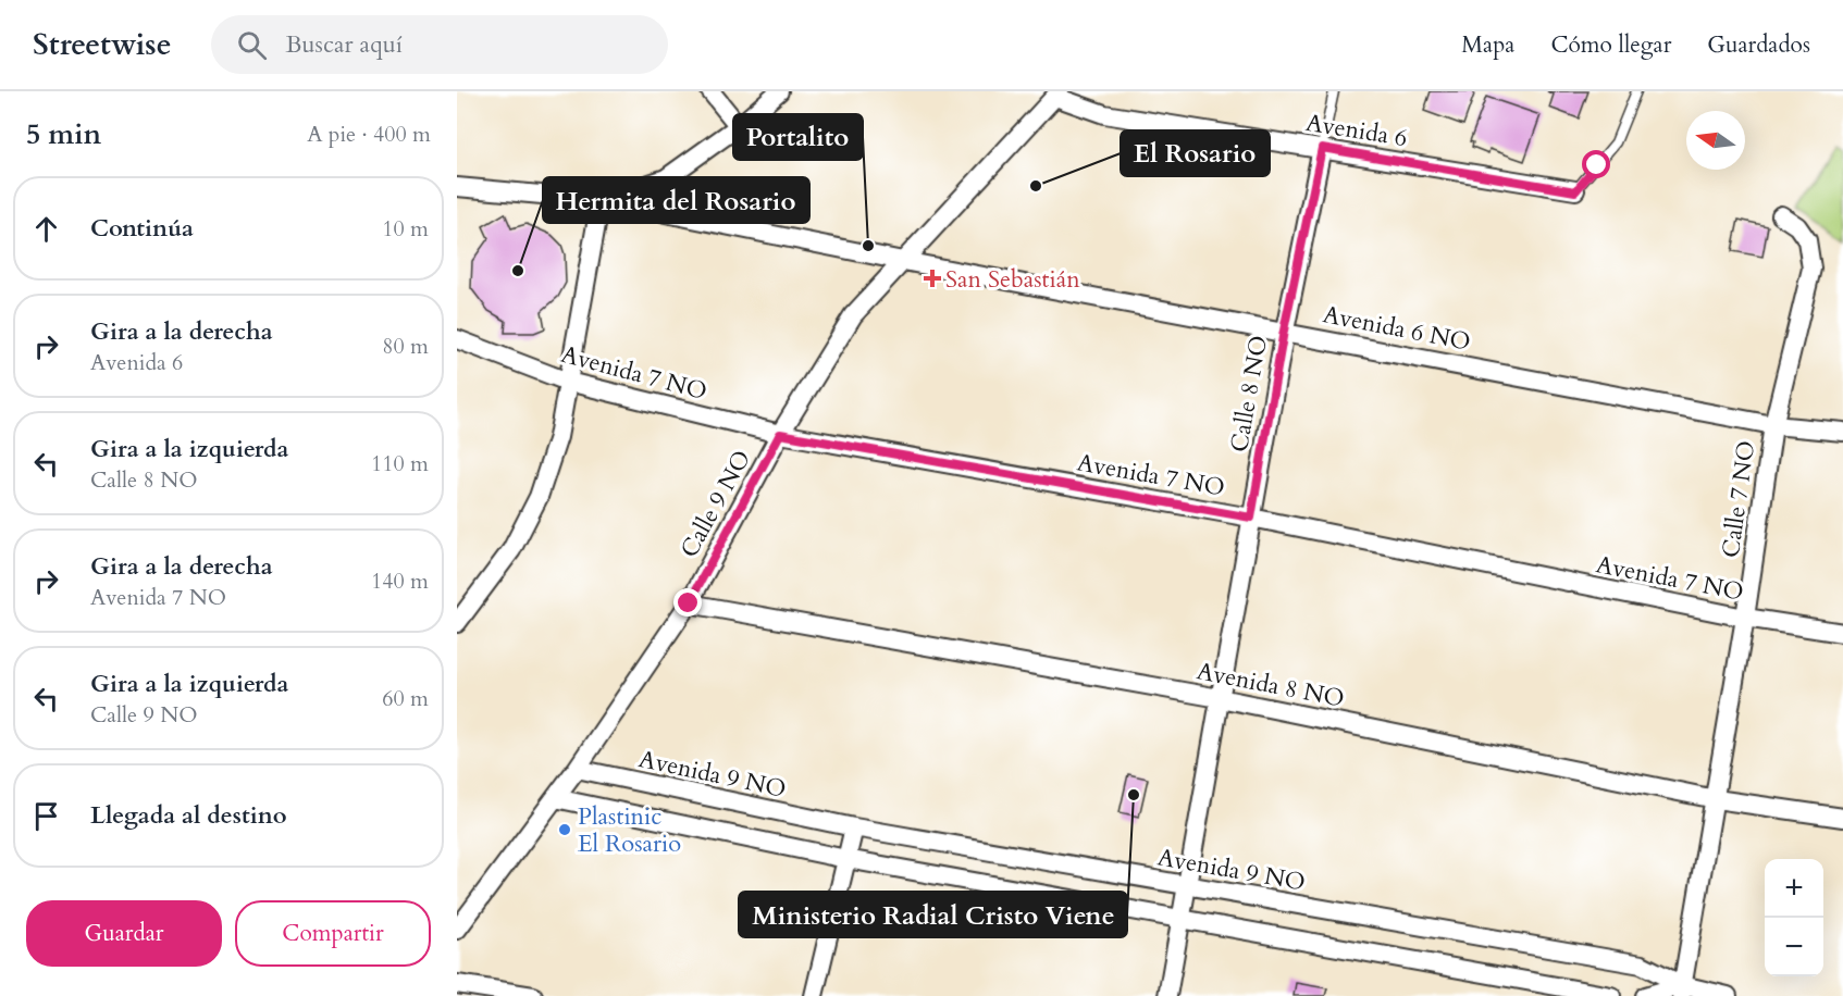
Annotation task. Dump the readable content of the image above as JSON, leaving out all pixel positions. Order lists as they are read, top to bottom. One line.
{"streets":{"street":["Avenida 6","Avenida 6 NO","Avenida 7 NO","Calle 8 NO","Calle 7 NO","Calle 9 NO","Avenida 8 NO","Avenida 9 NO"]},"crossings":[["Avenida 6","Calle 8 NO"],["Avenida 6","Calle 9 NO"],["Avenida 6 NO","Calle 8 NO"],["Avenida 6 NO","Calle 7 NO"],["Avenida 6 NO","Calle 9 NO"],["Avenida 7 NO","Calle 8 NO"],["Avenida 7 NO","Calle 7 NO"],["Avenida 7 NO","Calle 9 NO"],["Calle 8 NO","Avenida 8 NO"],["Calle 8 NO","Avenida 9 NO"],["Calle 7 NO","Avenida 8 NO"],["Calle 7 NO","Avenida 9 NO"],["Calle 9 NO","Avenida 8 NO"],["Calle 9 NO","Avenida 9 NO"]],"places":{"other":["El Rosario","Portalito","Hermita del Rosario","Ministerio Radial Cristo Viene","Plastinic El Rosario"],"health":["San Sebastián"]},"north":"left","page":{"header":"Streetwise","search":"Buscar aquí","nav":["Mapa","Cómo llegar","Guardados"],"heading":["5 min","A pie · 400 m"],"list":[["Continúa","10 m"],["Gira a la derecha","Avenida 6","80 m"],["Gira a la izquierda","Calle 8 NO","110 m"],["Gira a la derecha","Avenida 7 NO","140 m"],["Gira a la izquierda","Calle 9 NO","60 m"],"Llegada al destino"],"map_buttons":["+","−"],"buttons":["Guardar","Compartir"]}}
